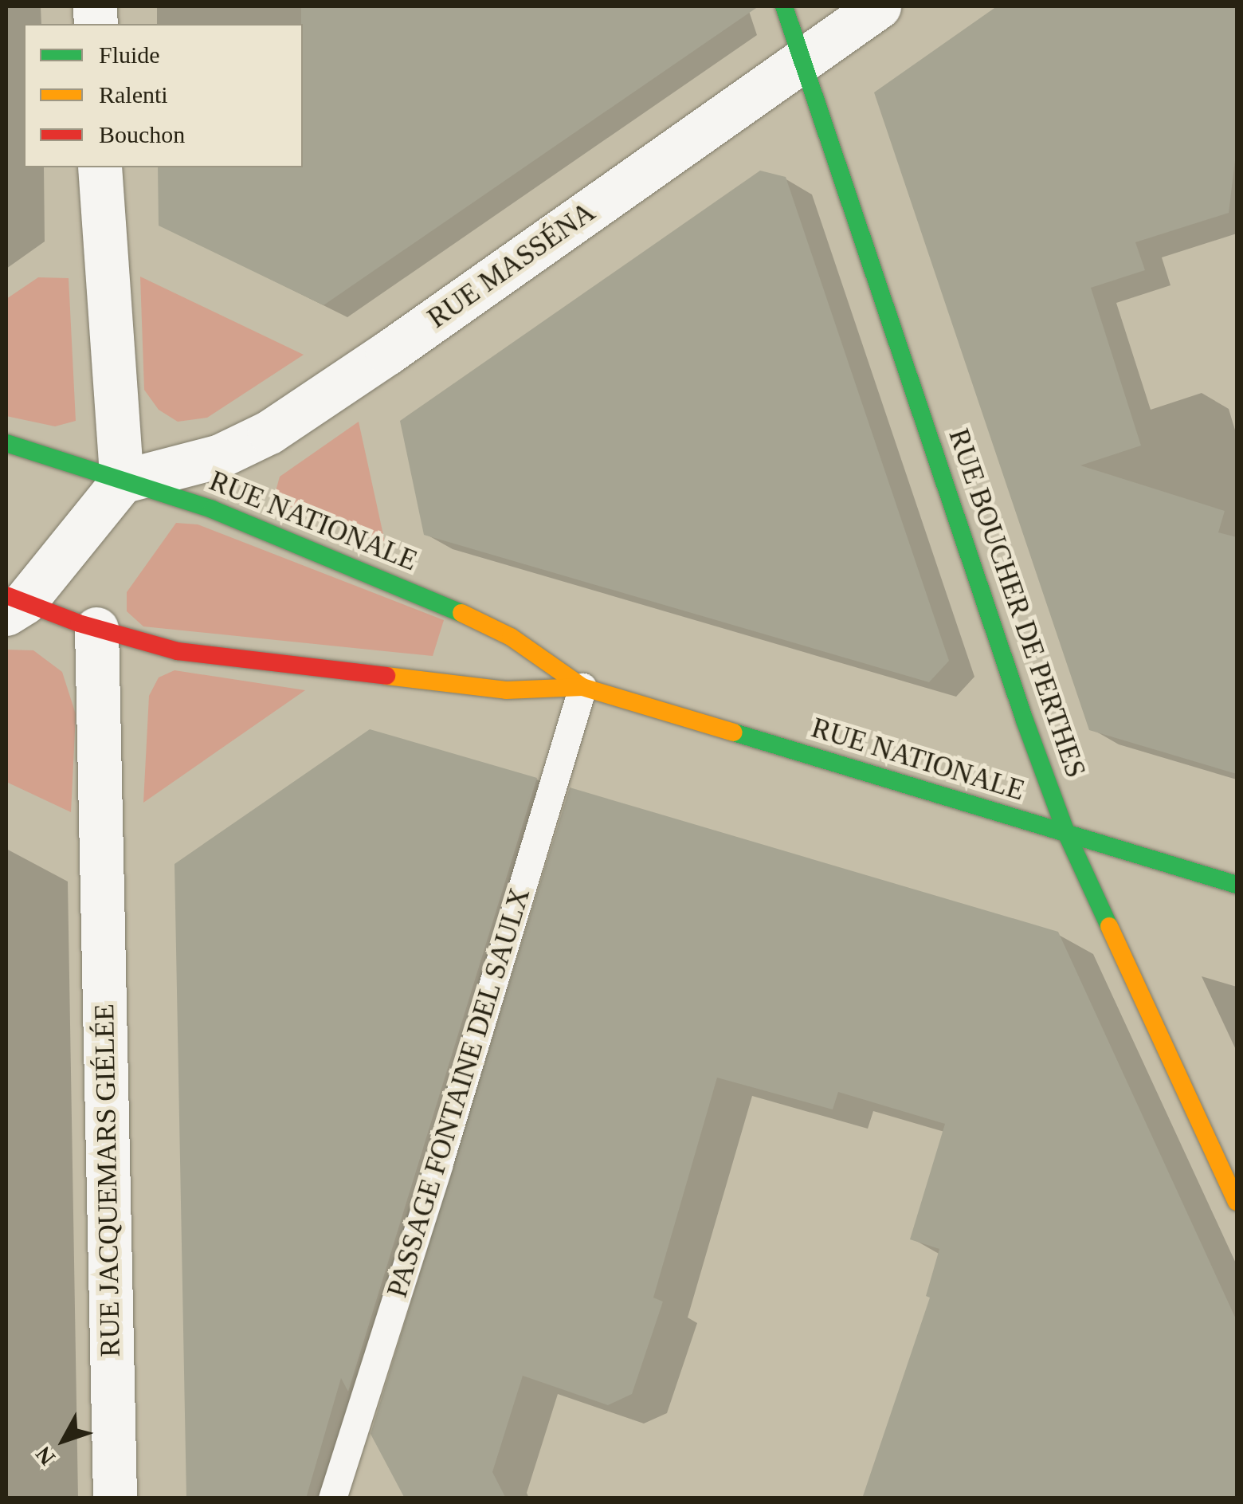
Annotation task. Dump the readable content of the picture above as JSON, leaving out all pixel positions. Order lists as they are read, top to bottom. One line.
{"streets":{"street":["RUE MASSÉNA","RUE NATIONALE","RUE BOUCHER DE PERTHES","RUE JACQUEMARS GIÉLÉE"],"lane":["PASSAGE FONTAINE DEL SAULX"]},"crossings":[["RUE MASSÉNA","RUE NATIONALE"],["RUE MASSÉNA","RUE BOUCHER DE PERTHES"],["RUE NATIONALE","RUE BOUCHER DE PERTHES"],["RUE NATIONALE","PASSAGE FONTAINE DEL SAULX"],["RUE NATIONALE","RUE JACQUEMARS GIÉLÉE"]],"legend":["Fluide","Ralenti","Bouchon"],"north":"bottom left"}
